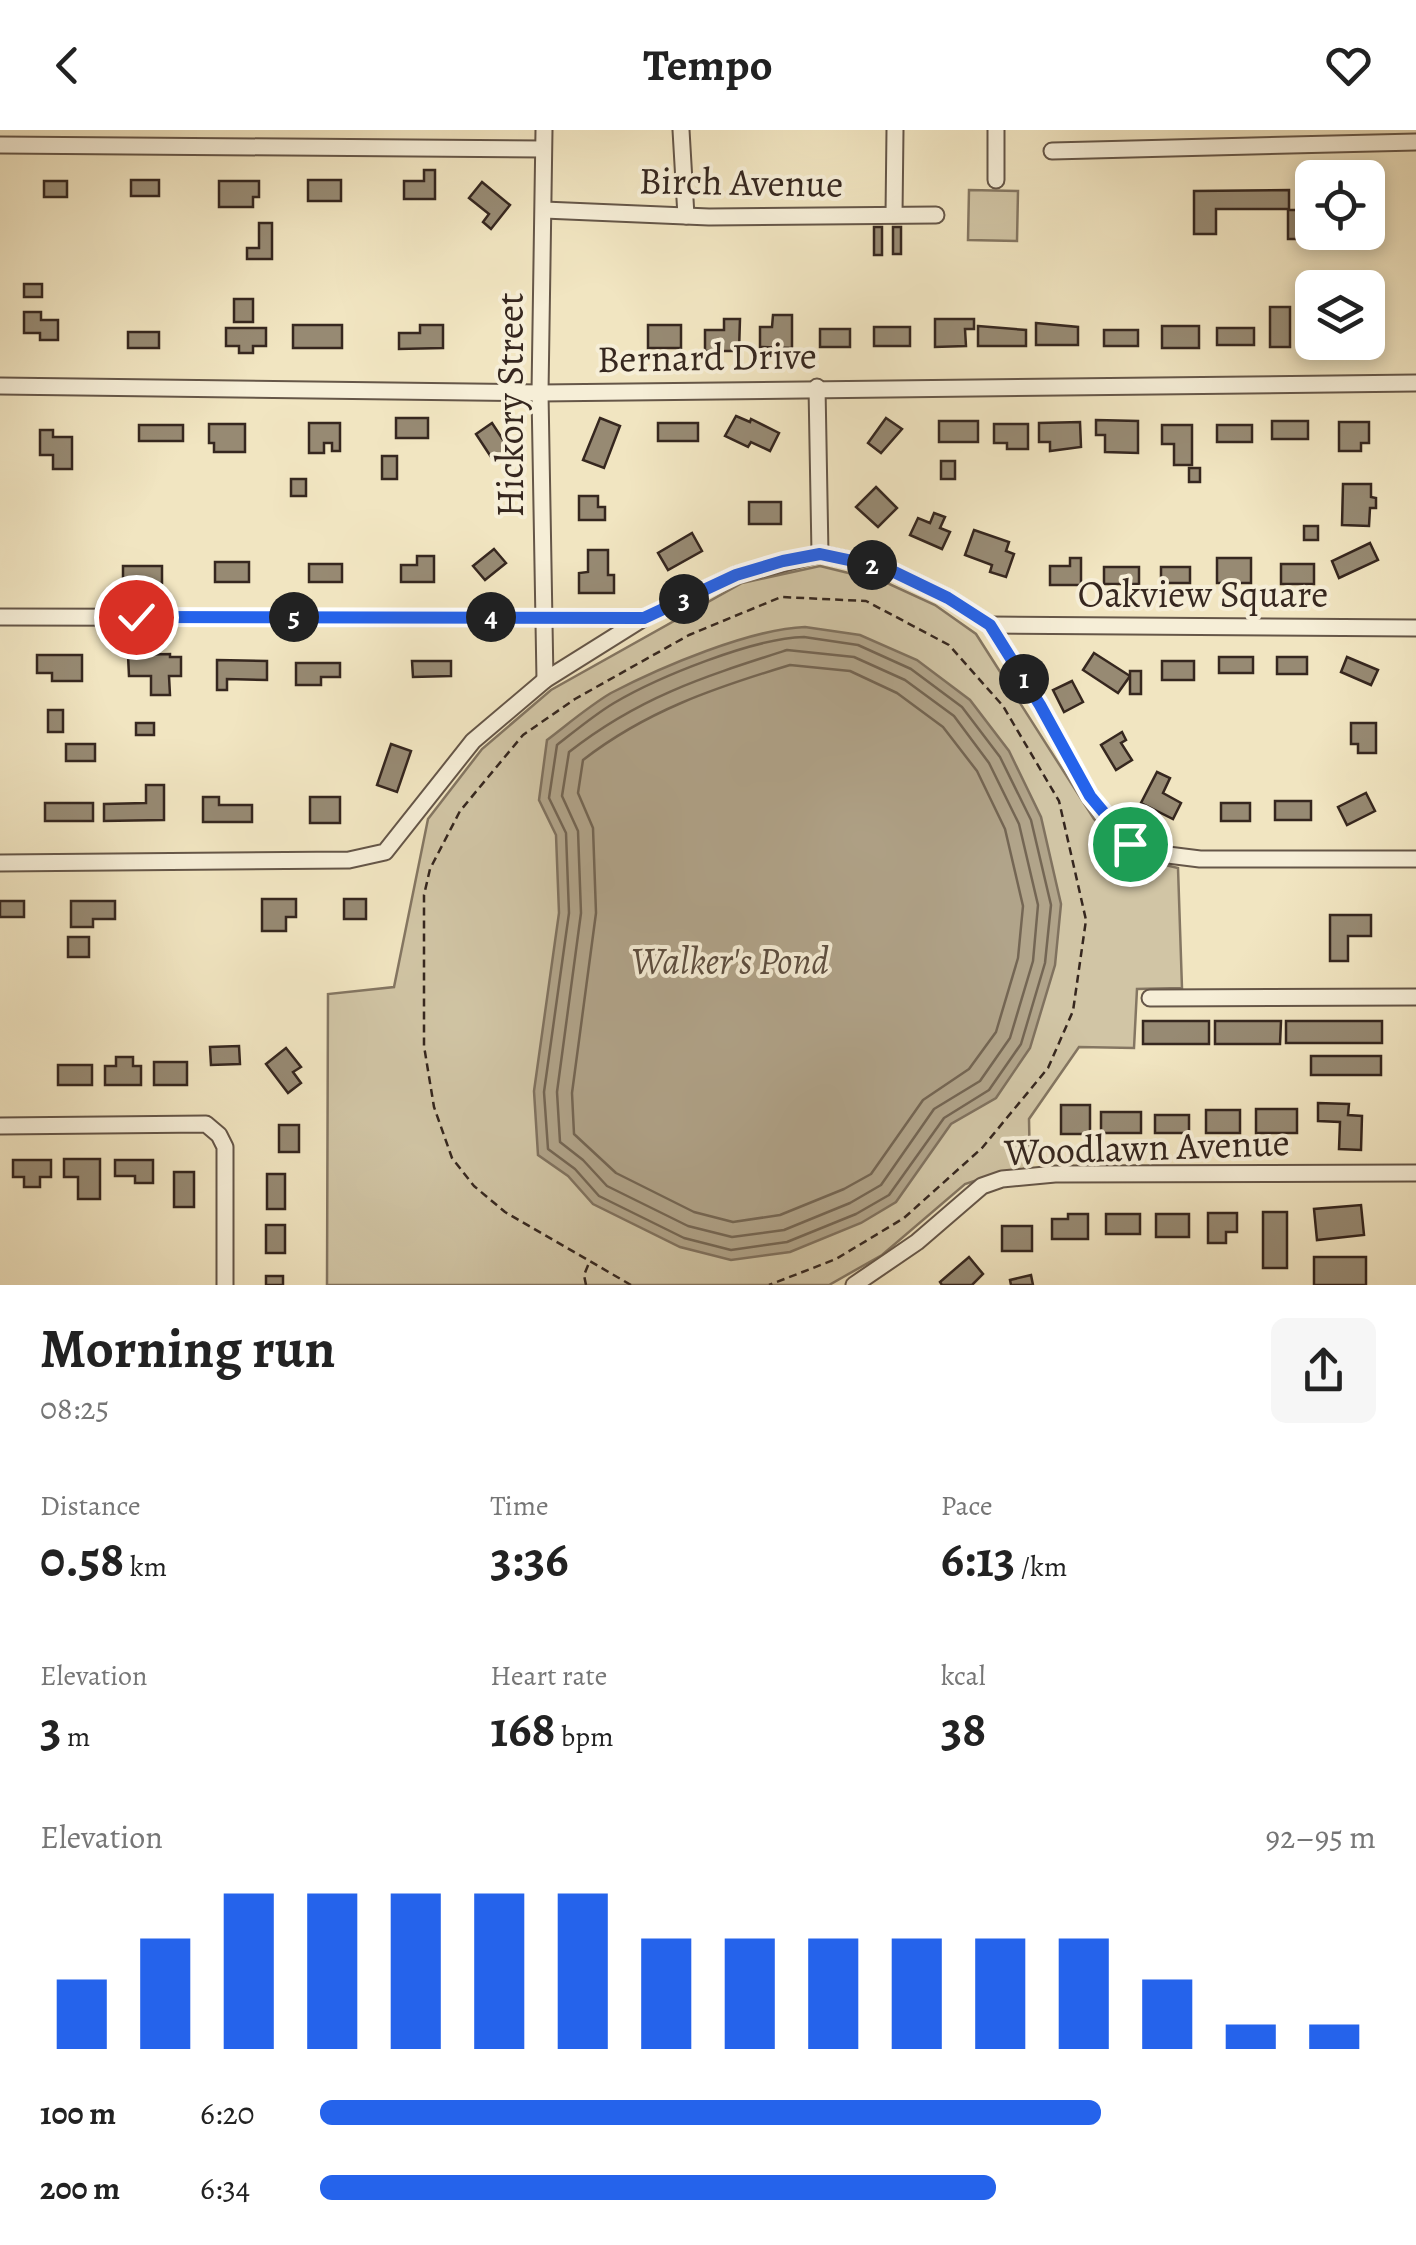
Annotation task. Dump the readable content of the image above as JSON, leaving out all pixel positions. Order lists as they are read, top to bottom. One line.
{"streets":{"street":["Birch Avenue","Bernard Drive","Hickory Street","Oakview Square","Woodlawn Avenue"]},"crossings":[["Birch Avenue","Hickory Street"],["Bernard Drive","Hickory Street"]],"parks":["Walker's Pond"],"page":{"header":"Tempo","pins":["2","3","4","5","1"],"heading":["Morning run","08:25"],"stats":[["Distance","0.58 km"],["Time","3:36"],["Pace","6:13 /km"],["Elevation","3 m"],["Heart rate","168 bpm"],["kcal","38"]],"chart":["Elevation","92–95 m"],"list":[{"name":"100 m","note":"6:20"},{"name":"200 m","note":"6:34"}]}}
